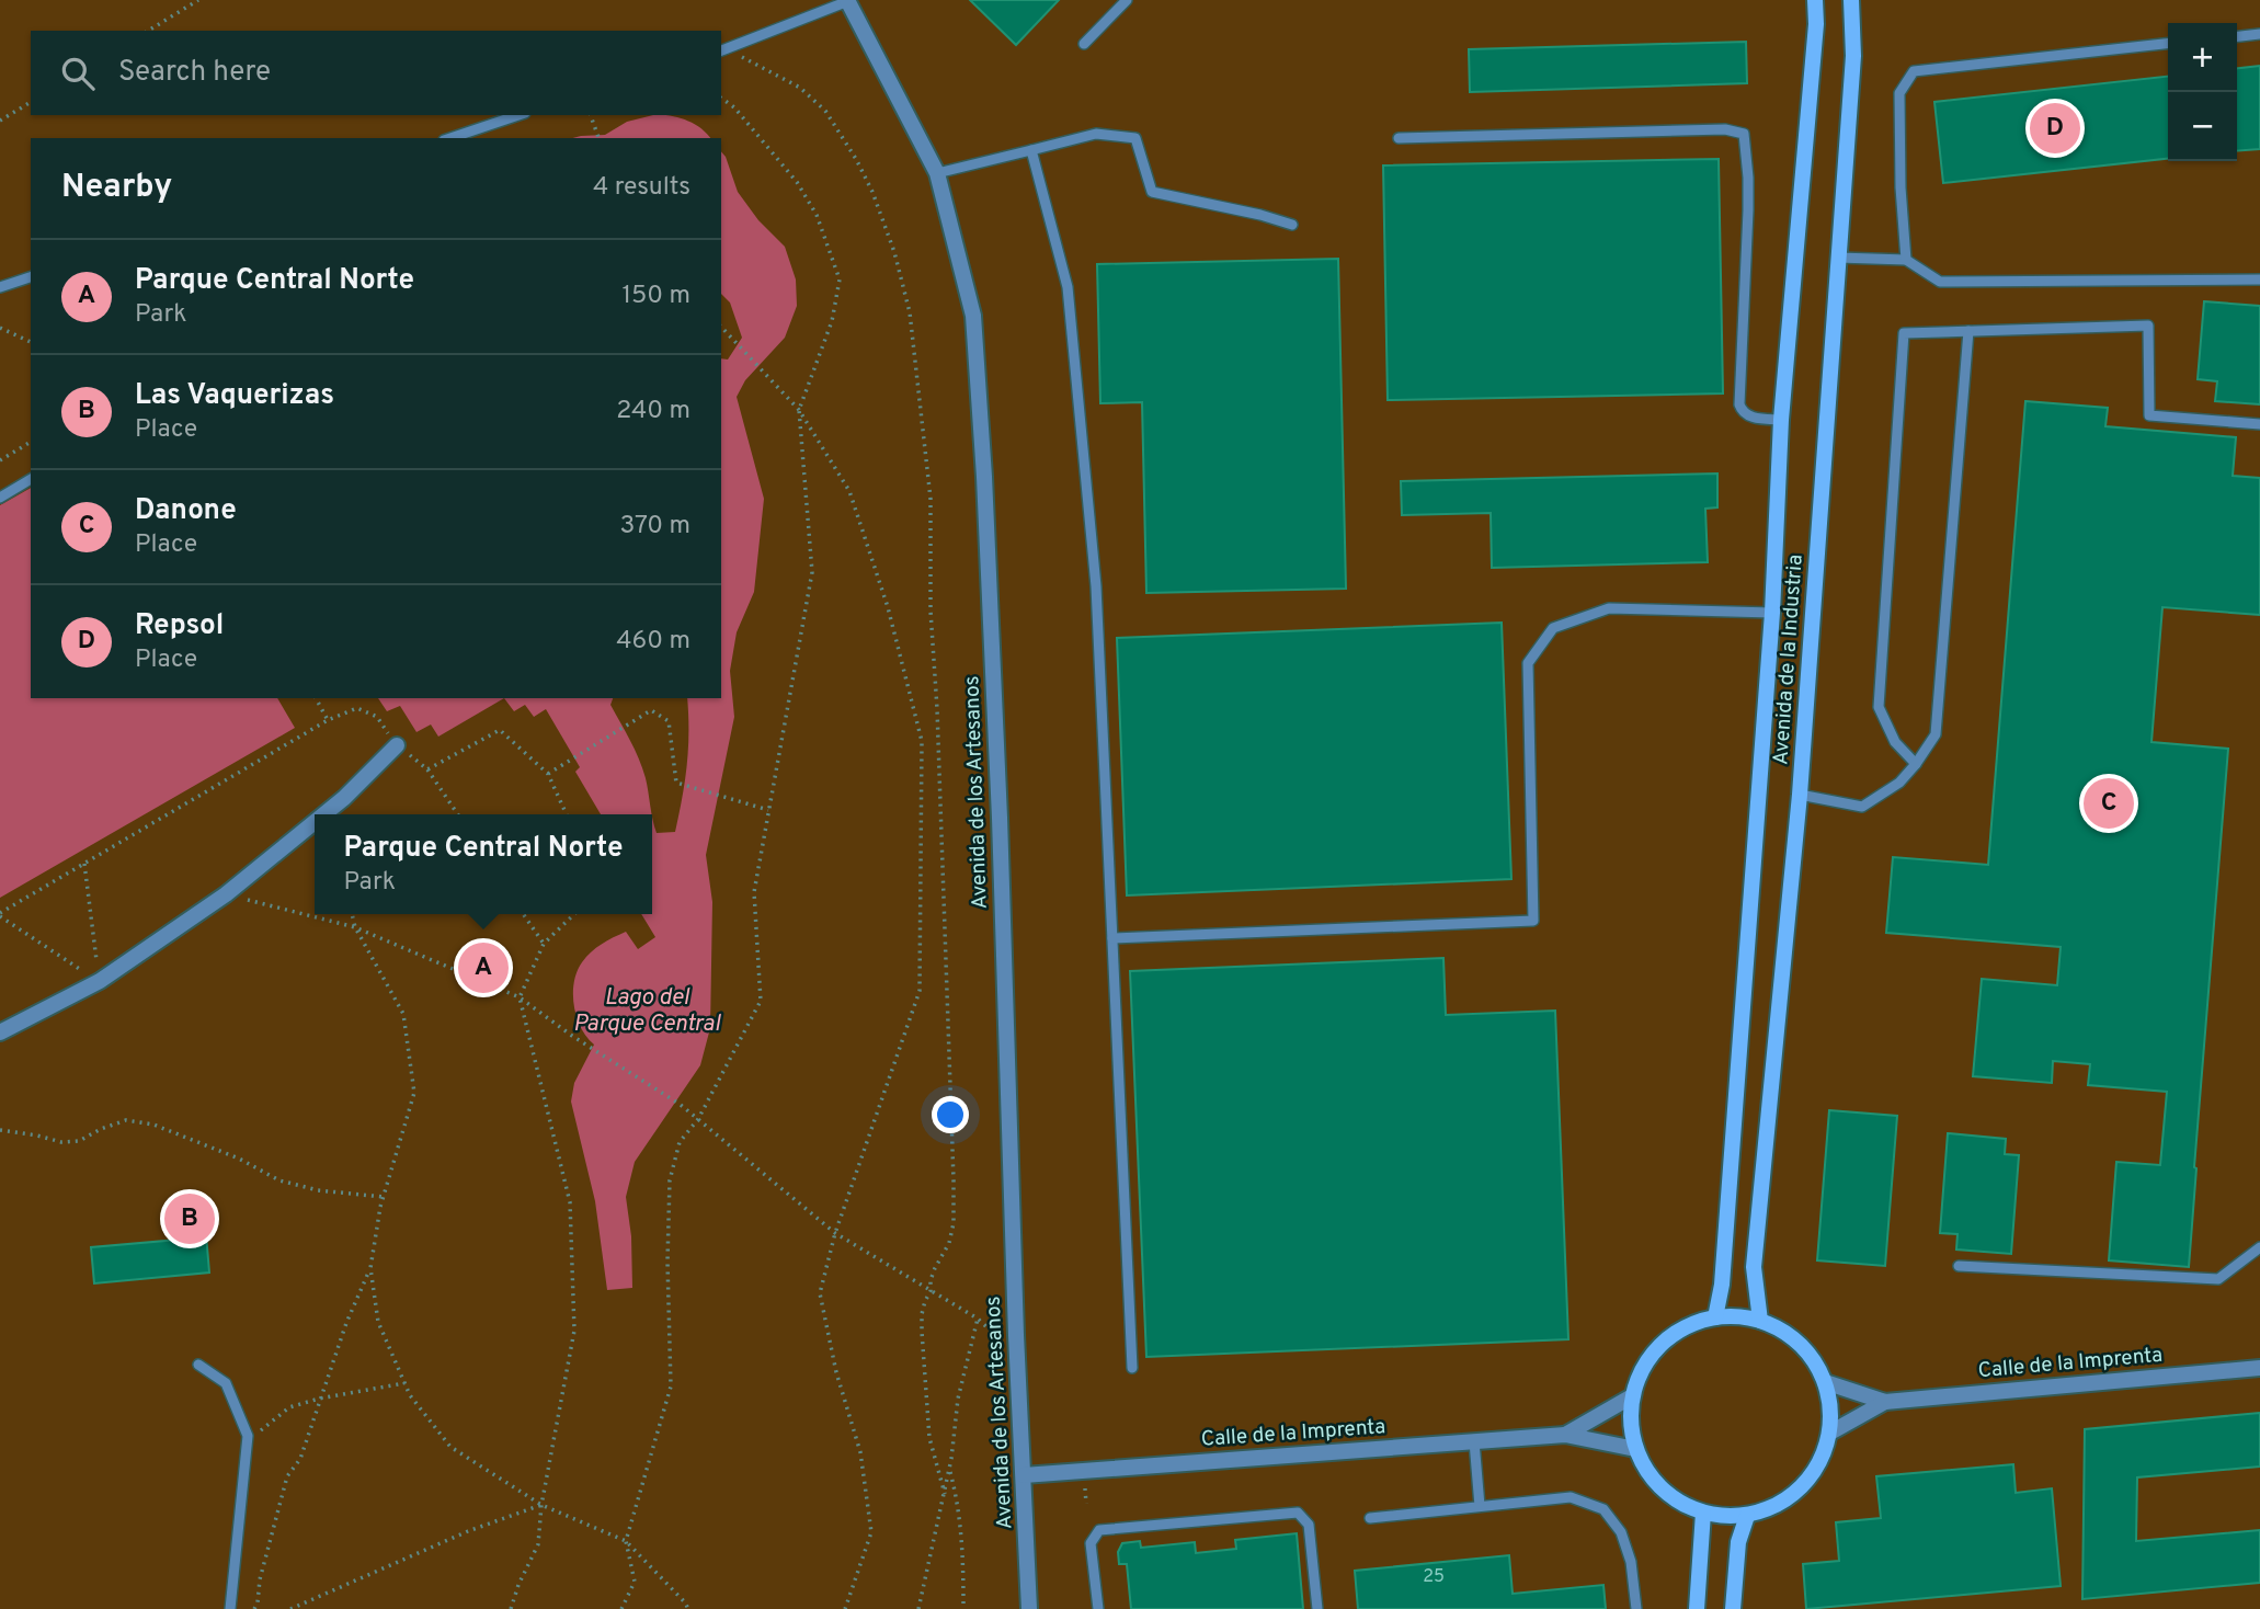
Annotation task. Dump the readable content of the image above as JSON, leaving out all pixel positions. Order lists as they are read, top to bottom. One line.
{"streets":{"street":["Avenida de la Industria","Avenida de los Artesanos","Calle de la Imprenta"]},"crossings":[["Avenida de la Industria","Calle de la Imprenta"],["Avenida de los Artesanos","Calle de la Imprenta"]],"water":["Lago del Parque Central"],"house_numbers":["25"],"page":{"map_buttons":["+","−"],"search":"Search here","pins":["D","C","A","B"],"heading":["Nearby","4 results"],"list":[{"mark":"A","name":"Parque Central Norte","note":"Park","value":"150 m"},{"mark":"B","name":"Las Vaquerizas","note":"Place","value":"240 m"},{"mark":"C","name":"Danone","note":"Place","value":"370 m"},{"mark":"D","name":"Repsol","note":"Place","value":"460 m"}],"popup":["Parque Central Norte","Park"]}}
